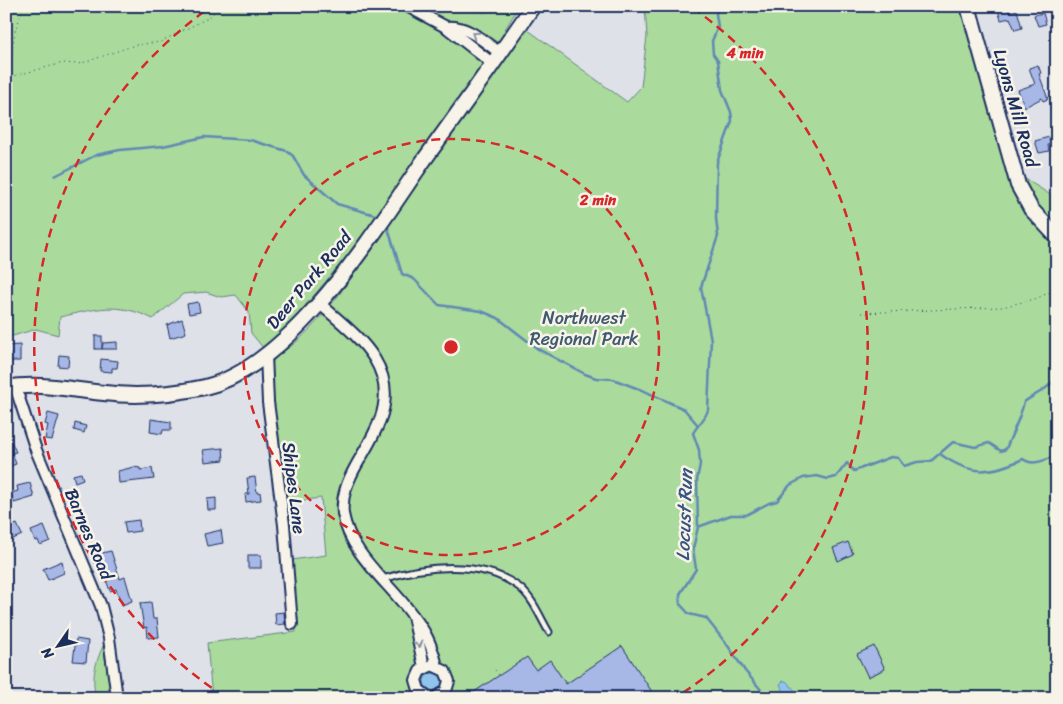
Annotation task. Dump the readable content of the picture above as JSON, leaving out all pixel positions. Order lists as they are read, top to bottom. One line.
{"streets":{"street":["Lyons Mill Road","Deer Park Road","Shipes Lane","Barnes Road"]},"crossings":[["Deer Park Road","Shipes Lane"],["Deer Park Road","Barnes Road"]],"water":["Locust Run"],"parks":["Northwest Regional Park"],"north":"bottom left","rings":["4 min","2 min"]}
